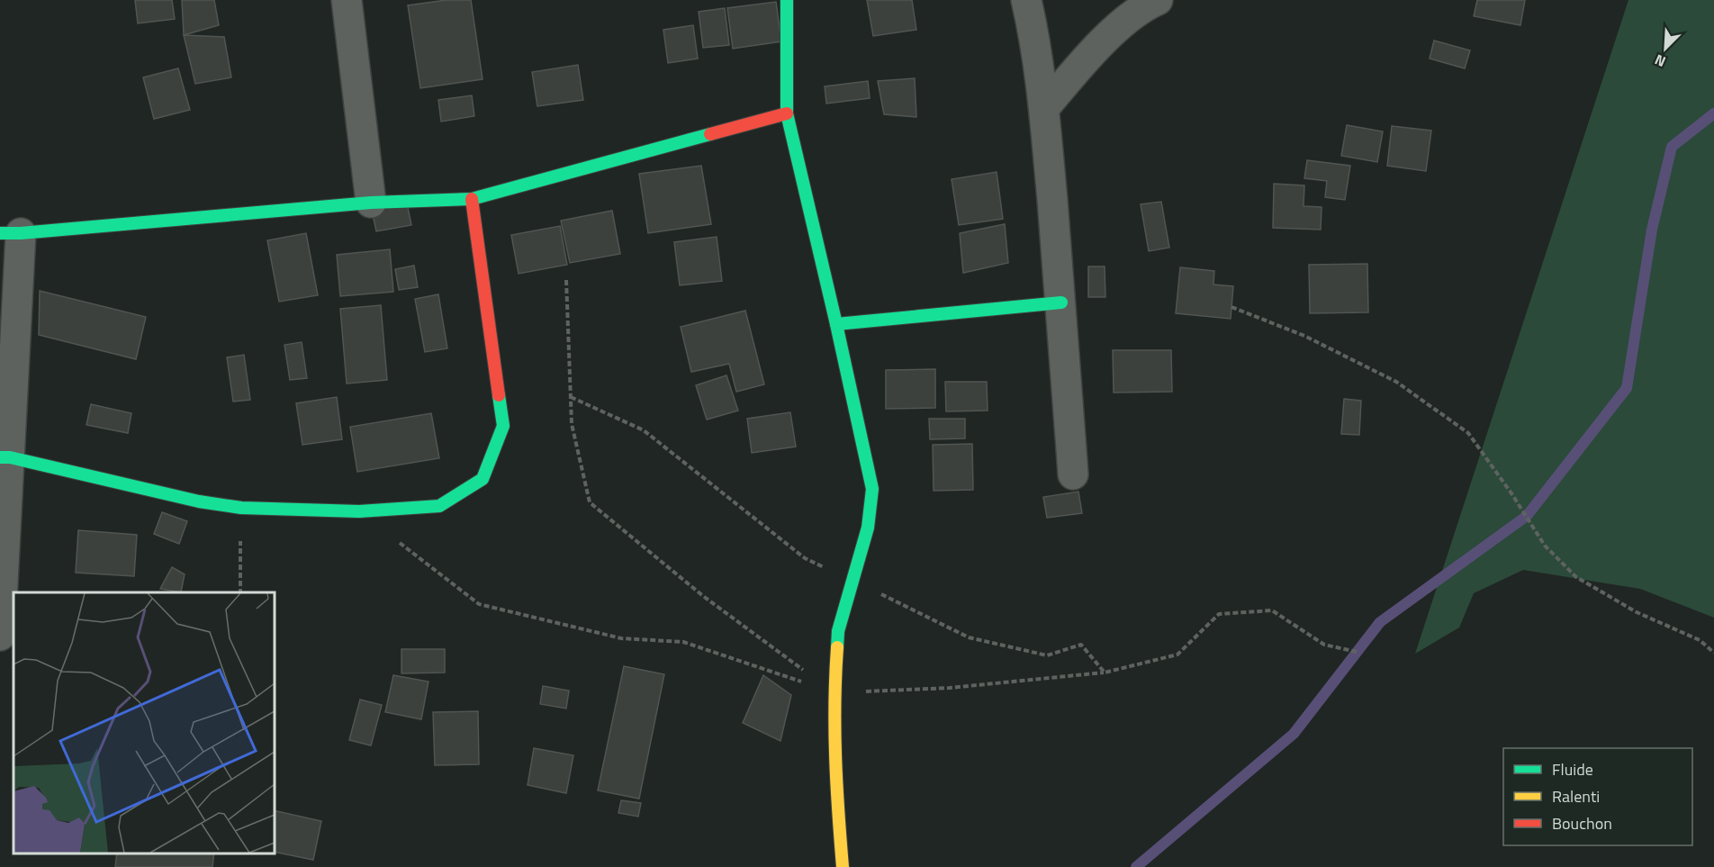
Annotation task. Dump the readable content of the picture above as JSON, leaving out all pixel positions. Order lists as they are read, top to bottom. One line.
{"legend":["Fluide","Ralenti","Bouchon"],"north":"bottom left"}
